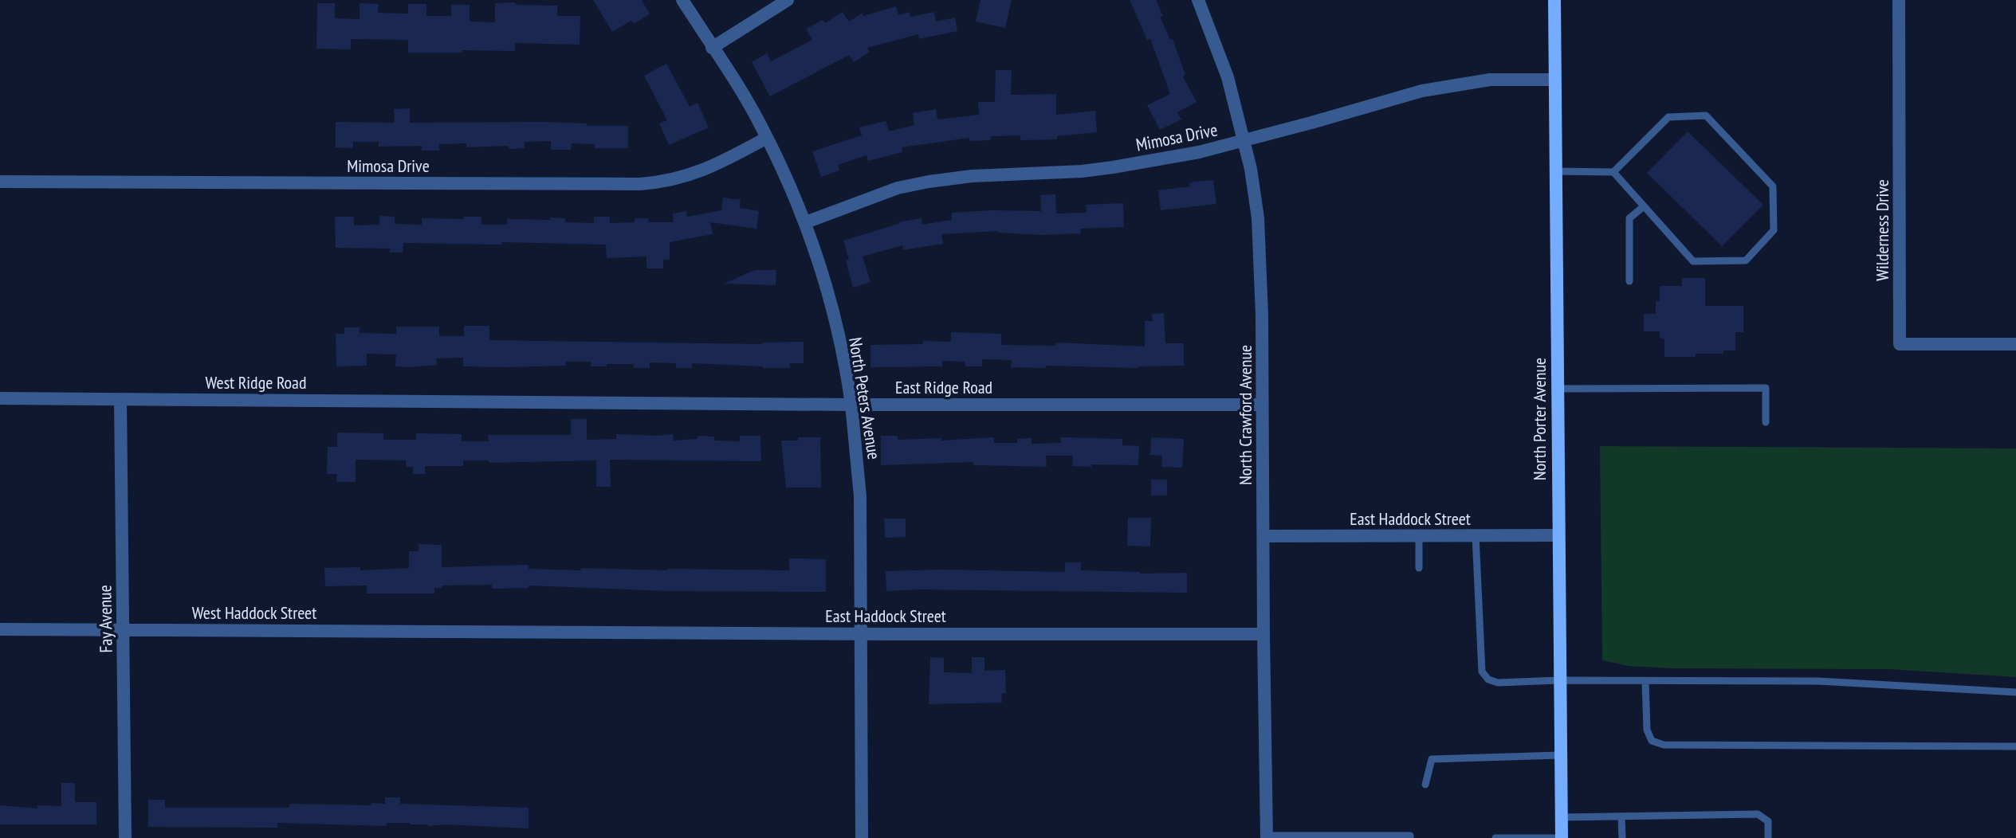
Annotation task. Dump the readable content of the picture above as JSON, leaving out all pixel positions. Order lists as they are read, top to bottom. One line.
{"streets":{"main road":["North Porter Avenue"],"street":["Mimosa Drive","Wilderness Drive","West Ridge Road","East Ridge Road","North Peters Avenue","North Crawford Avenue","East Haddock Street","West Haddock Street","Fay Avenue"]},"crossings":[["Mimosa Drive","North Peters Avenue"],["Mimosa Drive","North Crawford Avenue"],["Mimosa Drive","North Porter Avenue"],["West Ridge Road","East Ridge Road"],["West Ridge Road","Fay Avenue"],["East Ridge Road","North Peters Avenue"],["East Ridge Road","North Crawford Avenue"],["North Peters Avenue","East Haddock Street"],["North Crawford Avenue","East Haddock Street"],["North Porter Avenue","East Haddock Street"],["East Haddock Street","West Haddock Street"],["West Haddock Street","Fay Avenue"]]}
